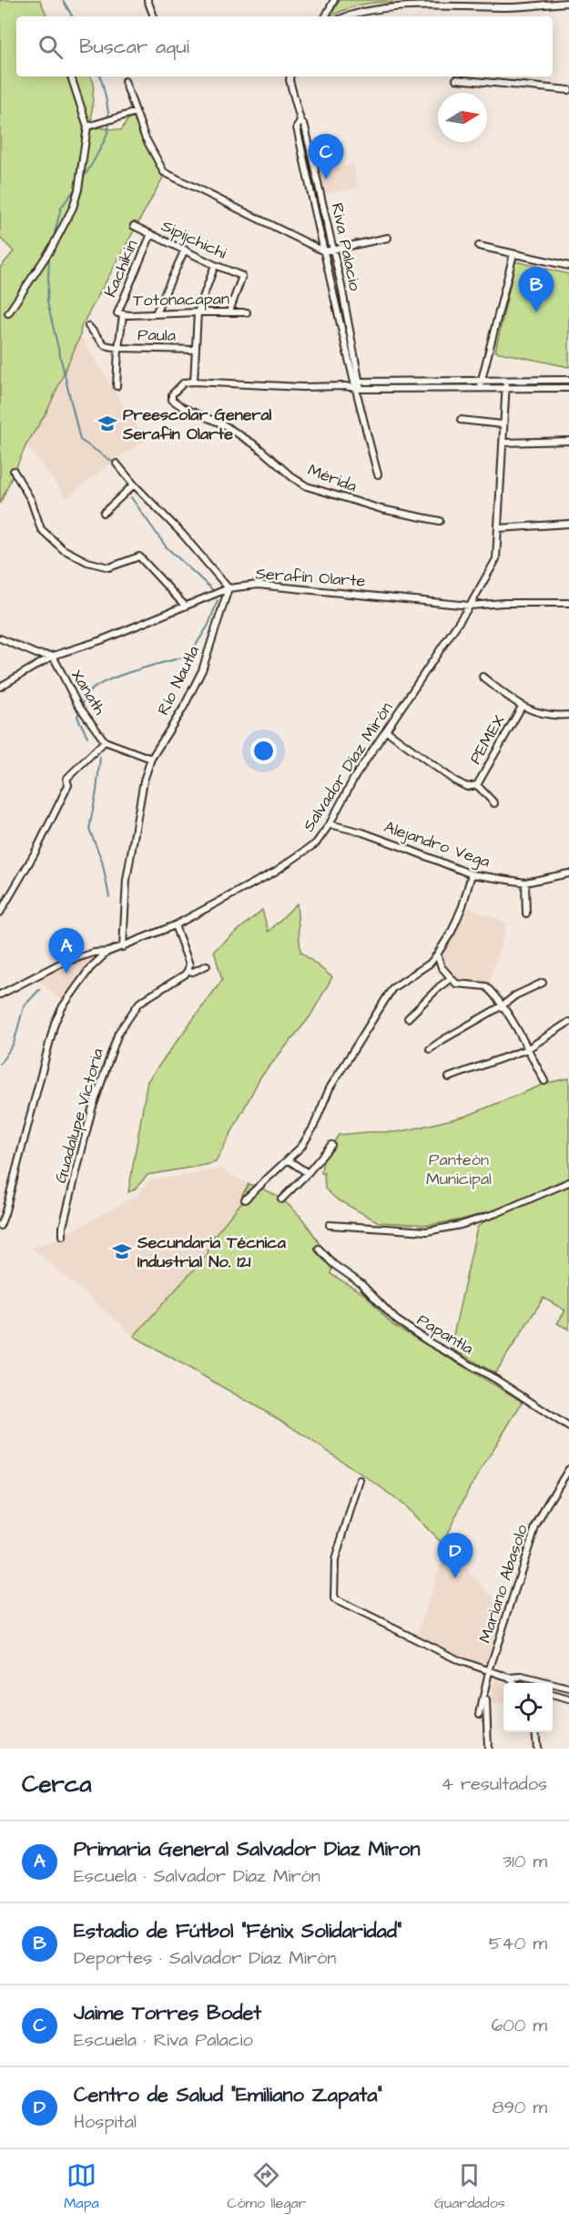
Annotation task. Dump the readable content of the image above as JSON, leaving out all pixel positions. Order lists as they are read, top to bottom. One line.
{"streets":{"street":["Sipijchichi","Riva Palacio","Kachikin","Totonacapan","Paula","Mérida","Serafín Olarte","Río Nautla","Xanath","PEMEX","Salvador Díaz Mirón","Alejandro Vega","Guadalupe Victoria","Papantla","Mariano Abasolo"]},"crossings":[["Sipijchichi","Kachikin"],["Sipijchichi","Totonacapan"],["Kachikin","Totonacapan"],["Kachikin","Paula"],["Totonacapan","Paula"],["Paula","Mérida"],["Serafín Olarte","Río Nautla"],["Serafín Olarte","Xanath"],["Serafín Olarte","Salvador Díaz Mirón"],["Río Nautla","Salvador Díaz Mirón"],["Salvador Díaz Mirón","Alejandro Vega"]],"parks":["Panteón Municipal"],"places":{"school or university":["Preescolar General Serafin Olarte","Secundaria Técnica Industrial No. 121"]},"north":"right","page":{"search":"Buscar aquí","pins":["C","B","A","D"],"heading":["Cerca","4 resultados"],"list":[{"mark":"A","name":"Primaria General Salvador Diaz Miron","note":"Escuela · Salvador Díaz Mirón","value":"310 m"},{"mark":"B","name":"Estadio de Fútbol \"Fénix Solidaridad\"","note":"Deportes · Salvador Díaz Mirón","value":"540 m"},{"mark":"C","name":"Jaime Torres Bodet","note":"Escuela · Riva Palacio","value":"600 m"},{"mark":"D","name":"Centro de Salud \"Emiliano Zapata\"","note":"Hospital","value":"890 m"}],"nav":["Mapa","Cómo llegar","Guardados"]}}
